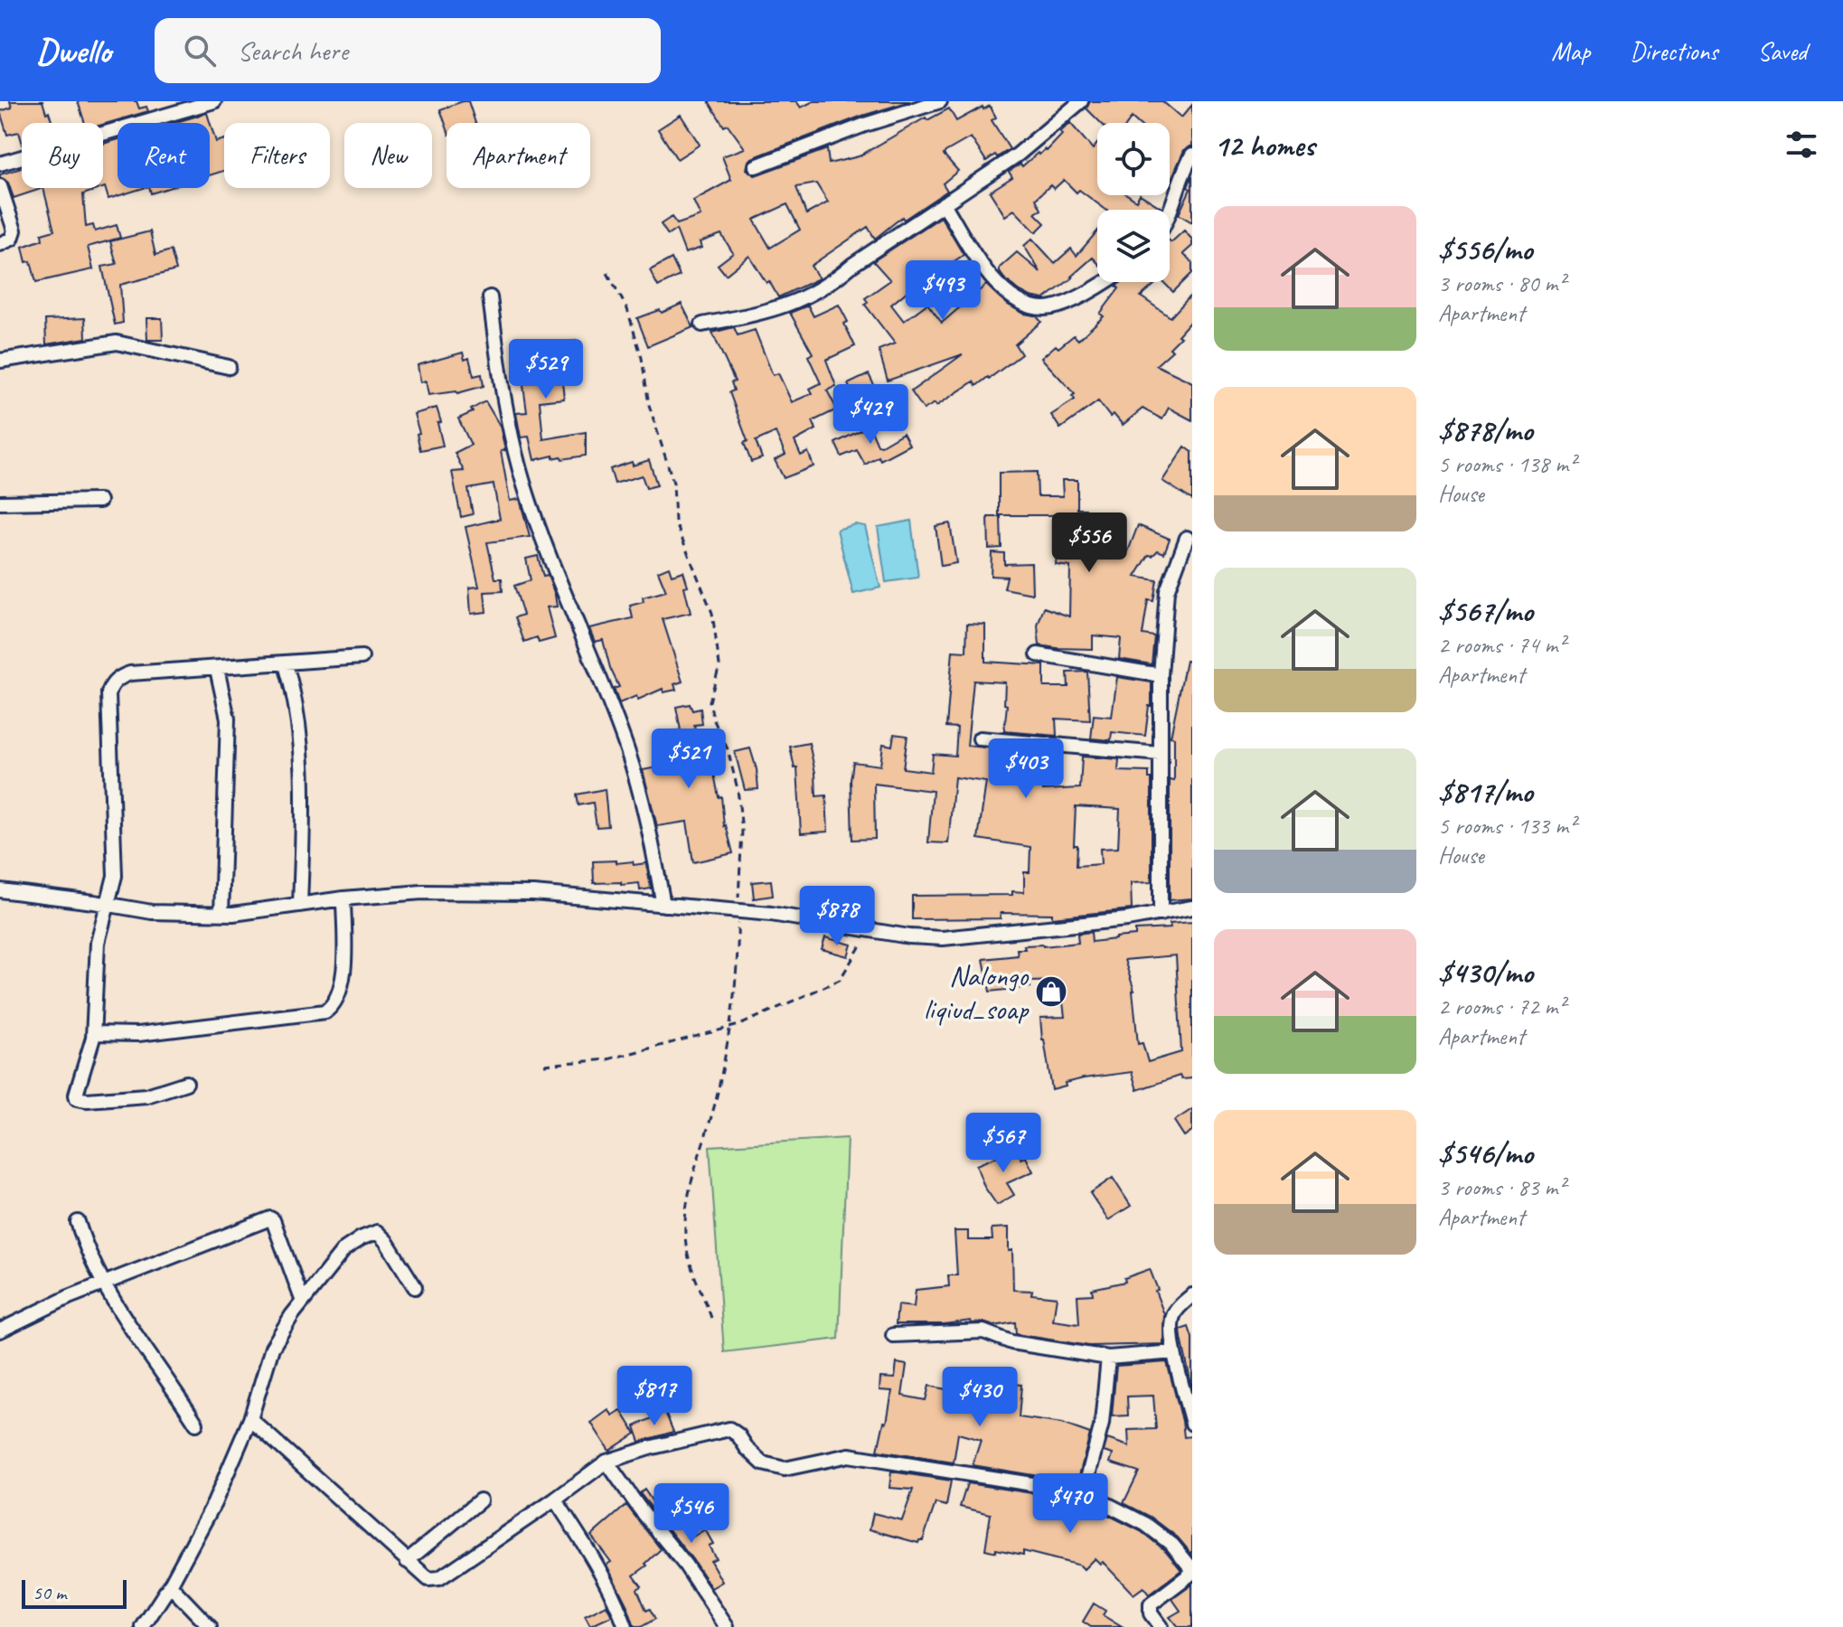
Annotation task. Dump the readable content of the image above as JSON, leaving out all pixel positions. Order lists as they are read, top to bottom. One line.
{"places":{"shop":["Nalongo liqiud_soap"]},"scale_bar":"50 m","page":{"header":"Dwello","search":"Search here","nav":["Map","Directions","Saved"],"heading":"12 homes","chip":["Buy","Rent","Filters","New","Apartment"],"list":[{"name":"$556/mo","note":"3 rooms · 80 m² · Apartment"},{"name":"$878/mo","note":"5 rooms · 138 m² · House"},{"name":"$567/mo","note":"2 rooms · 74 m² · Apartment"},{"name":"$817/mo","note":"5 rooms · 133 m² · House"},{"name":"$430/mo","note":"2 rooms · 72 m² · Apartment"},{"name":"$546/mo","note":"3 rooms · 83 m² · Apartment"}],"price":["$493","$529","$429","$556","$521","$403","$878","$567","$817","$430","$470","$546"],"scale":"50 m"}}
